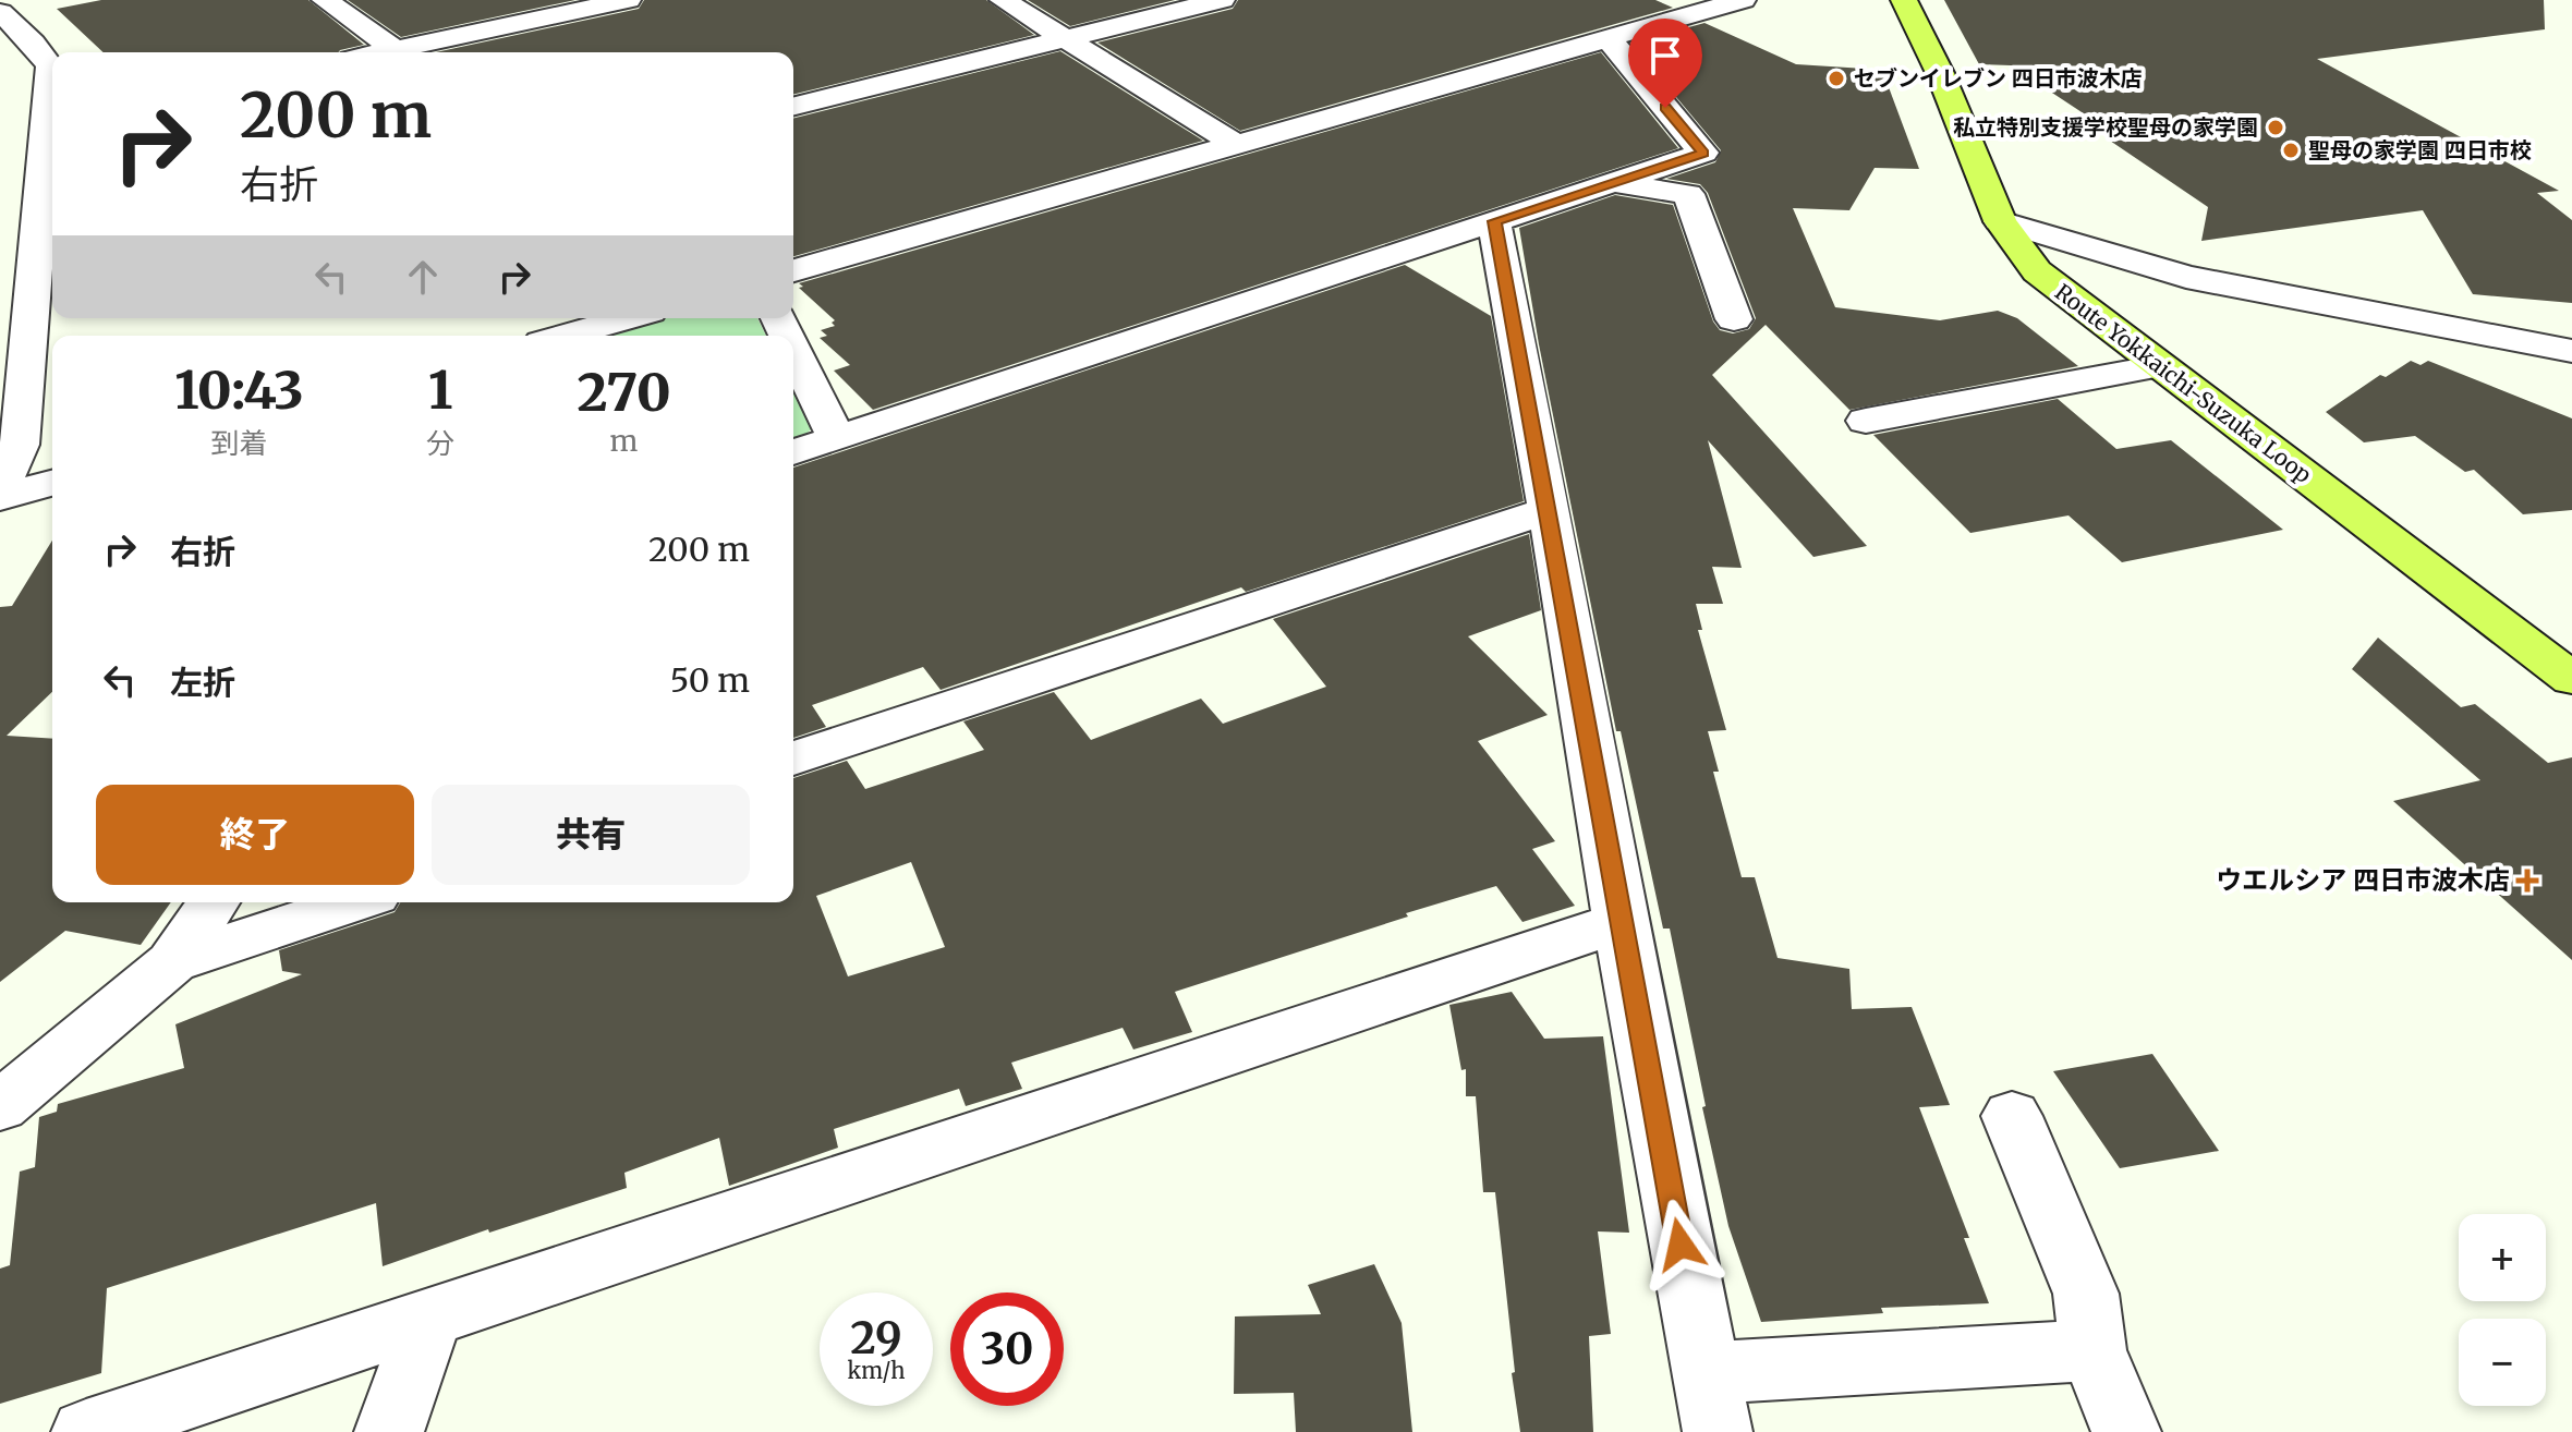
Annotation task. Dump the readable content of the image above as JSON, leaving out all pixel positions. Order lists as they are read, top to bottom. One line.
{"streets":{"main road":["Route Yokkaichi-Suzuka Loop"]},"places":{"other":["セブンイレブン 四日市波木店","私立特別支援学校聖母の家学園","聖母の家学園 四日市校"],"health":["ウエルシア 四日市波木店"]},"page":{"turn":["200 m","右折"],"eta":["10:43","到着","1","分","270","m"],"list":[{"name":"右折","value":"200 m"},{"name":"左折","value":"50 m"}],"buttons":["終了","共有"],"map_buttons":["+","−"],"speed":"29 km/h","limit":"30"}}
